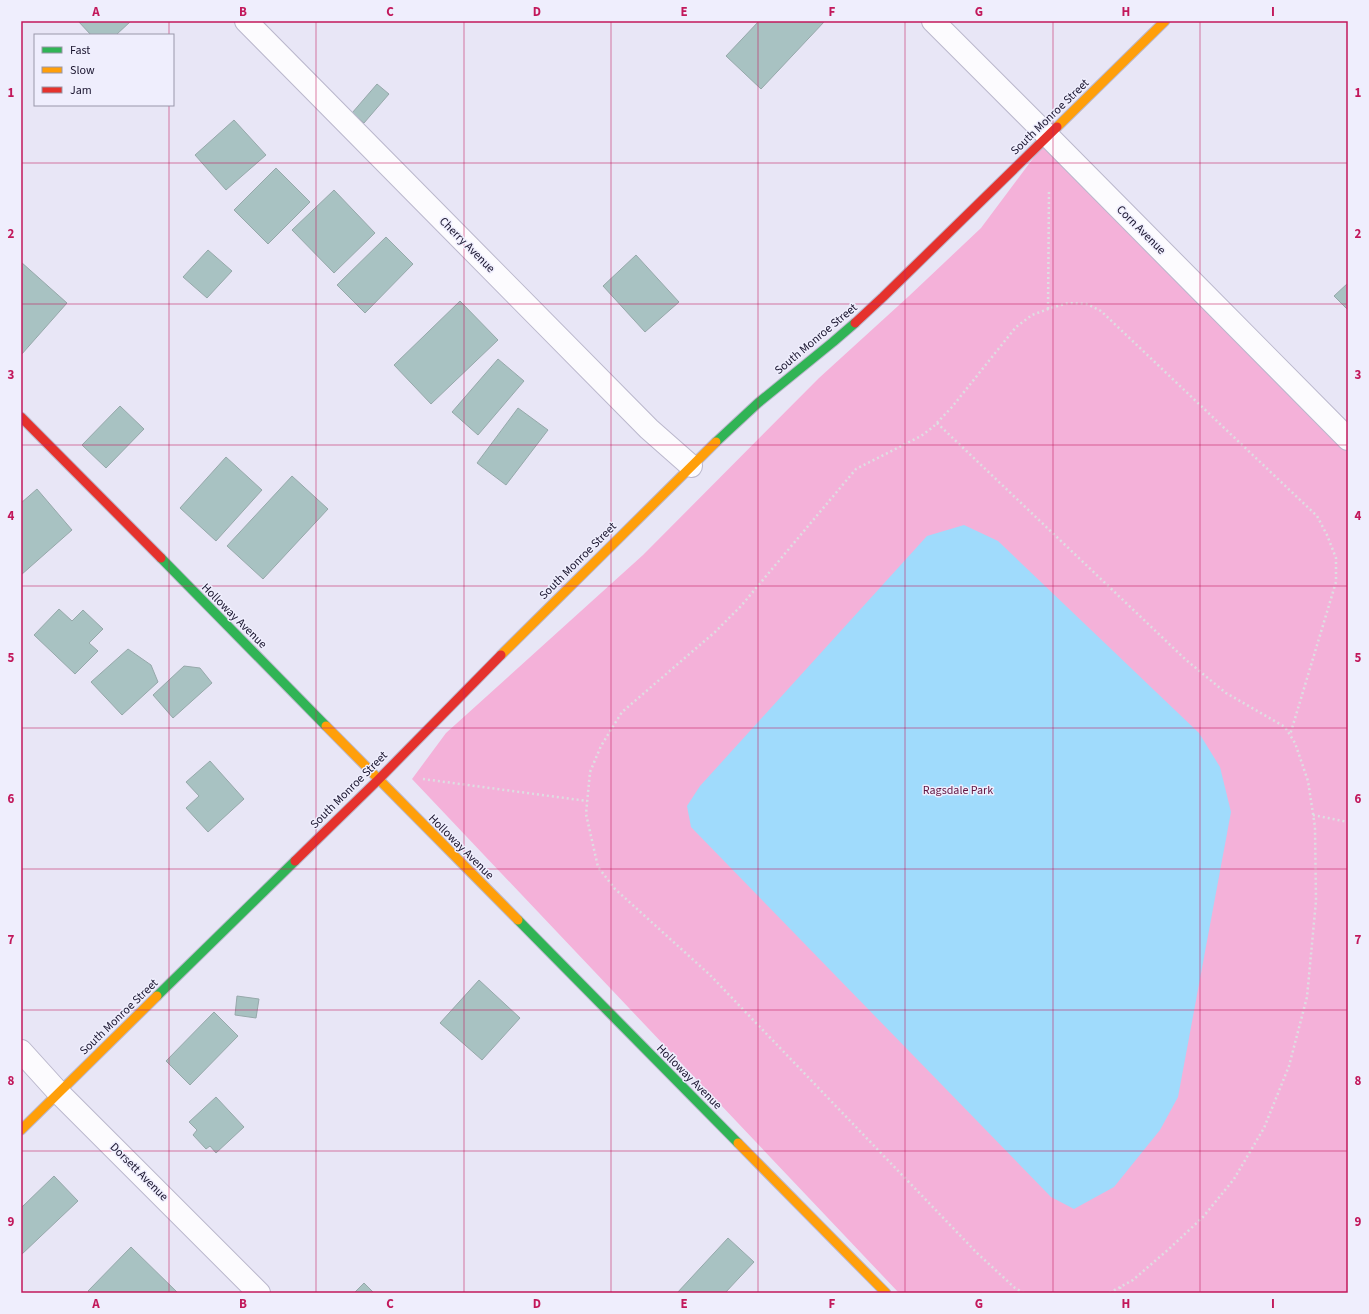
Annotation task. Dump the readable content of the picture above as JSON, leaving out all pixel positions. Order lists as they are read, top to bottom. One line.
{"streets":{"street":["South Monroe Street","Corn Avenue","Cherry Avenue","Holloway Avenue","Dorsett Avenue"]},"crossings":[["South Monroe Street","Corn Avenue"],["South Monroe Street","Cherry Avenue"],["South Monroe Street","Holloway Avenue"],["South Monroe Street","Dorsett Avenue"]],"parks":["Ragsdale Park"],"legend":["Fast","Slow","Jam"],"grid":{"columns":["A","B","C","D","E","F","G","H","I"],"rows":["1","2","3","4","5","6","7","8","9"]}}
